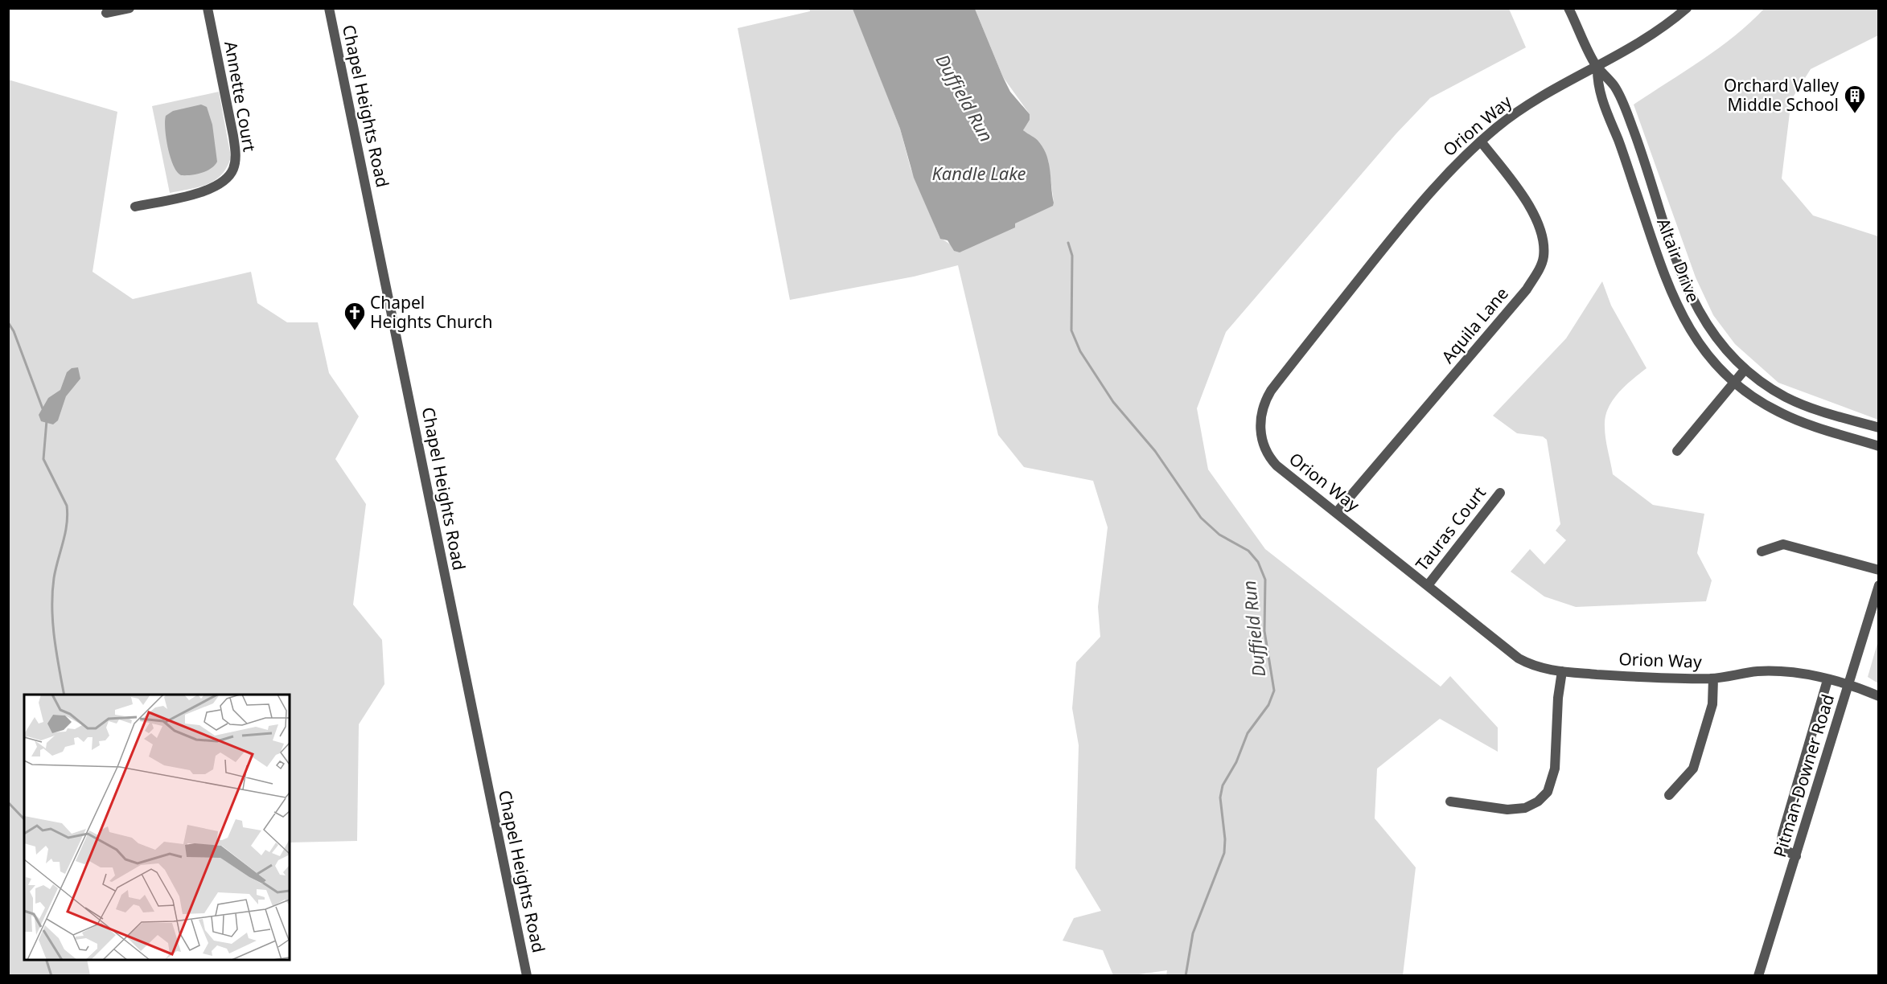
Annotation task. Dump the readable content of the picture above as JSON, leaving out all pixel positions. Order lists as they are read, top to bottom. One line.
{"streets":{"street":["Annette Court","Chapel Heights Road","Orion Way","Altair Drive","Aquila Lane","Tauras Court","Pitman-Downer Road"]},"crossings":[["Orion Way","Altair Drive"],["Orion Way","Aquila Lane"],["Orion Way","Tauras Court"],["Orion Way","Pitman-Downer Road"]],"water":["Duffield Run","Kandle Lake"],"places":{"building":["Orchard Valley Middle School"],"church":["Chapel Heights Church"]}}
